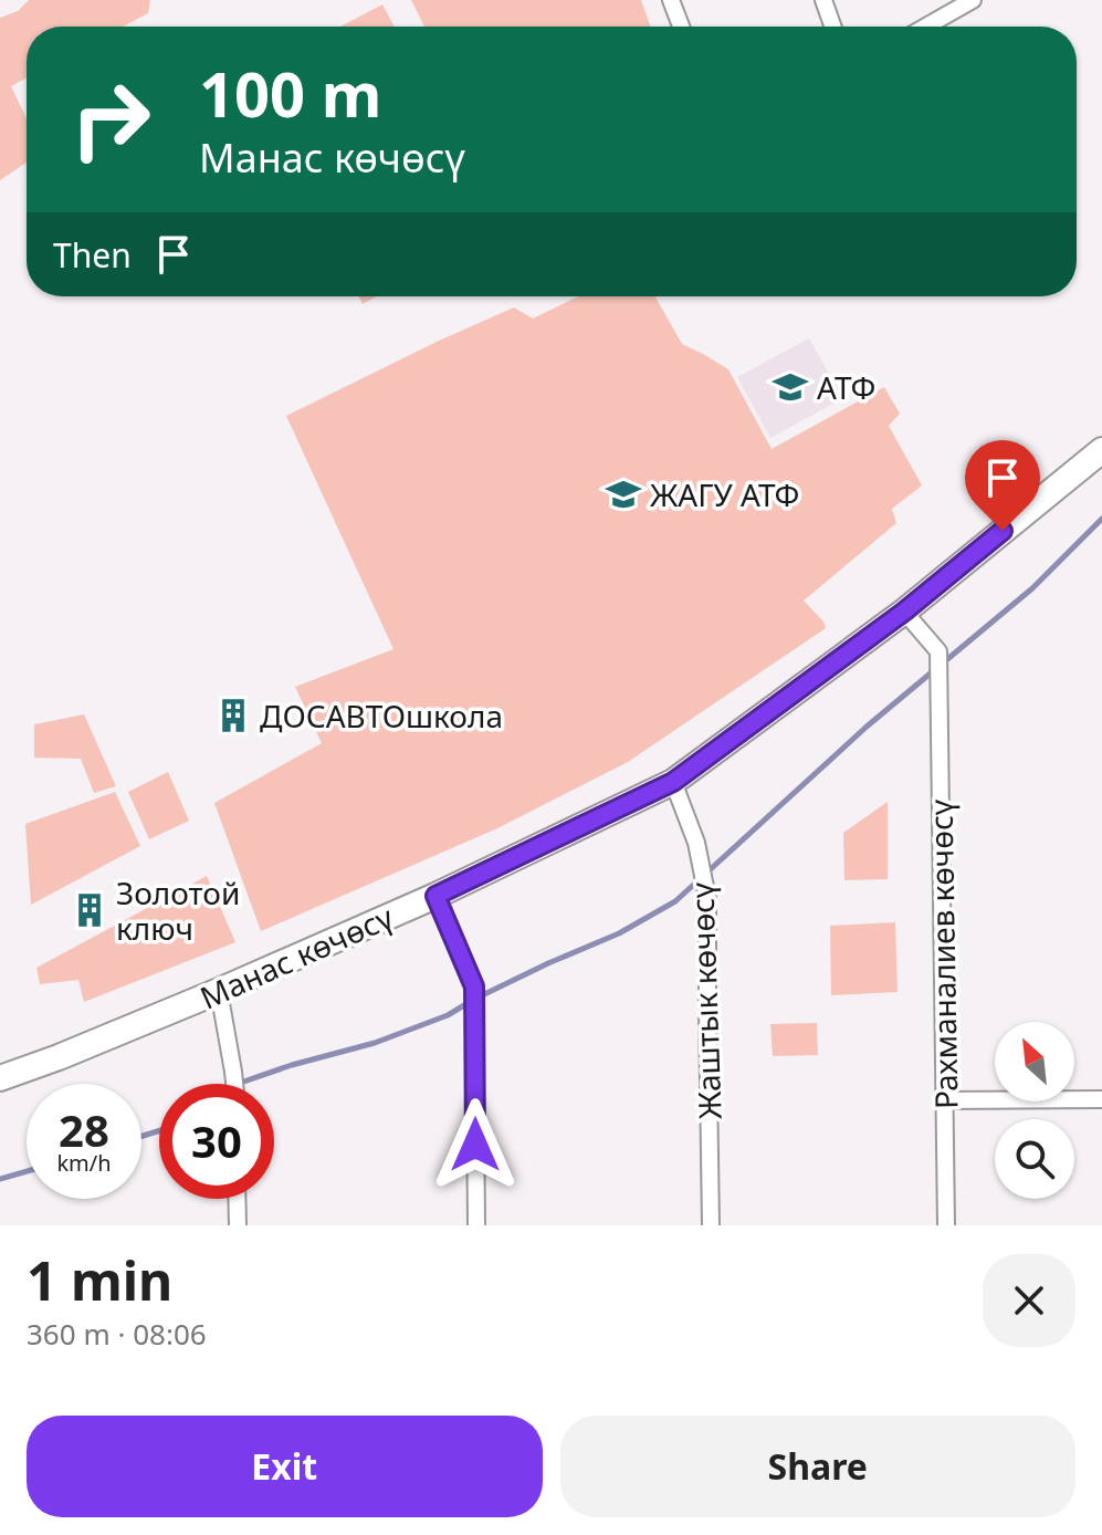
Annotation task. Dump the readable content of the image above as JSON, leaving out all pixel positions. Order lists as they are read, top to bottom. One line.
{"streets":{"main road":["Манас көчөсү"],"street":["Рахманалиев көчөсү","Жаштык көчөсү"]},"crossings":[["Рахманалиев көчөсү","Манас көчөсү"],["Манас көчөсү","Жаштык көчөсү"]],"places":{"school or university":["АТФ","ЖАГУ АТФ"],"building":["ДОСАВТОшкола","Золотой ключ"]},"north":"top left","page":{"turn":["100 m","Манас көчөсү"],"then":"Then","speed":"28 km/h","limit":"30","heading":["1 min","360 m · 08:06"],"buttons":["Exit","Share"]}}
